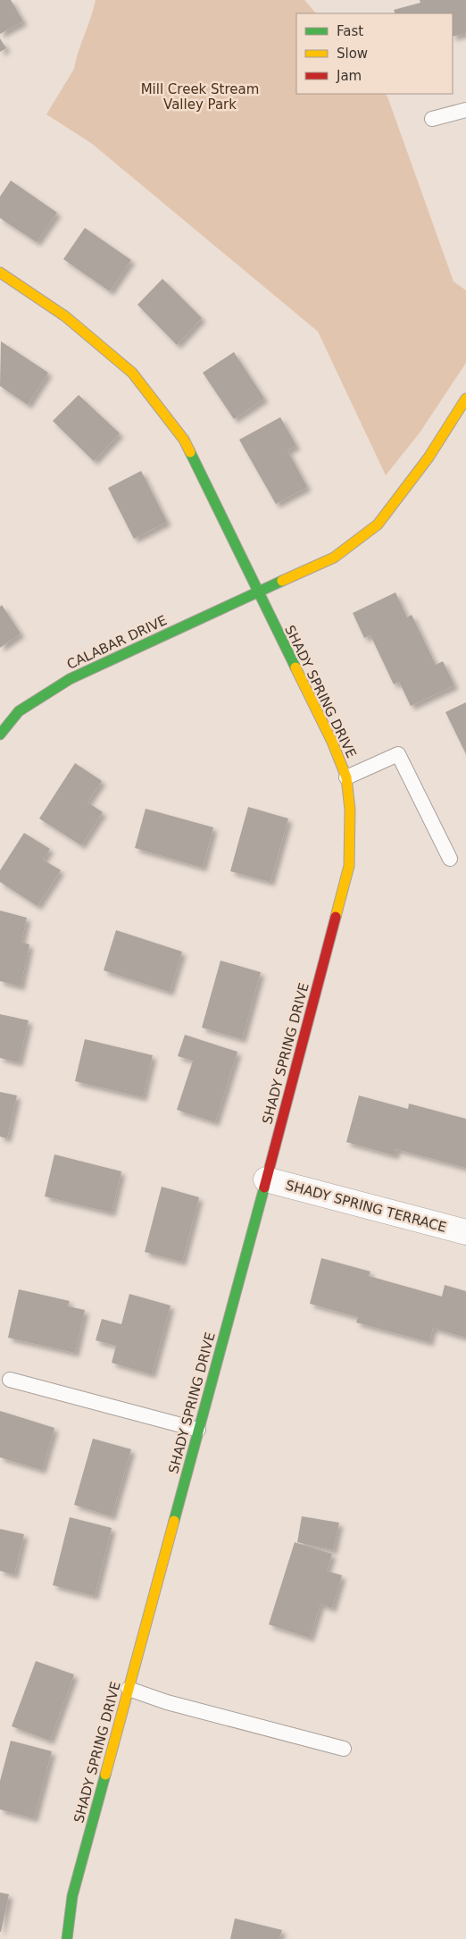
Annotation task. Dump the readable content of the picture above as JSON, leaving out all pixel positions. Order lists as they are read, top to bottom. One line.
{"streets":{"street":["CALABAR DRIVE","SHADY SPRING DRIVE","SHADY SPRING TERRACE"]},"crossings":[["CALABAR DRIVE","SHADY SPRING DRIVE"],["SHADY SPRING DRIVE","SHADY SPRING TERRACE"]],"parks":["Mill Creek Stream Valley Park"],"legend":["Fast","Slow","Jam"]}
